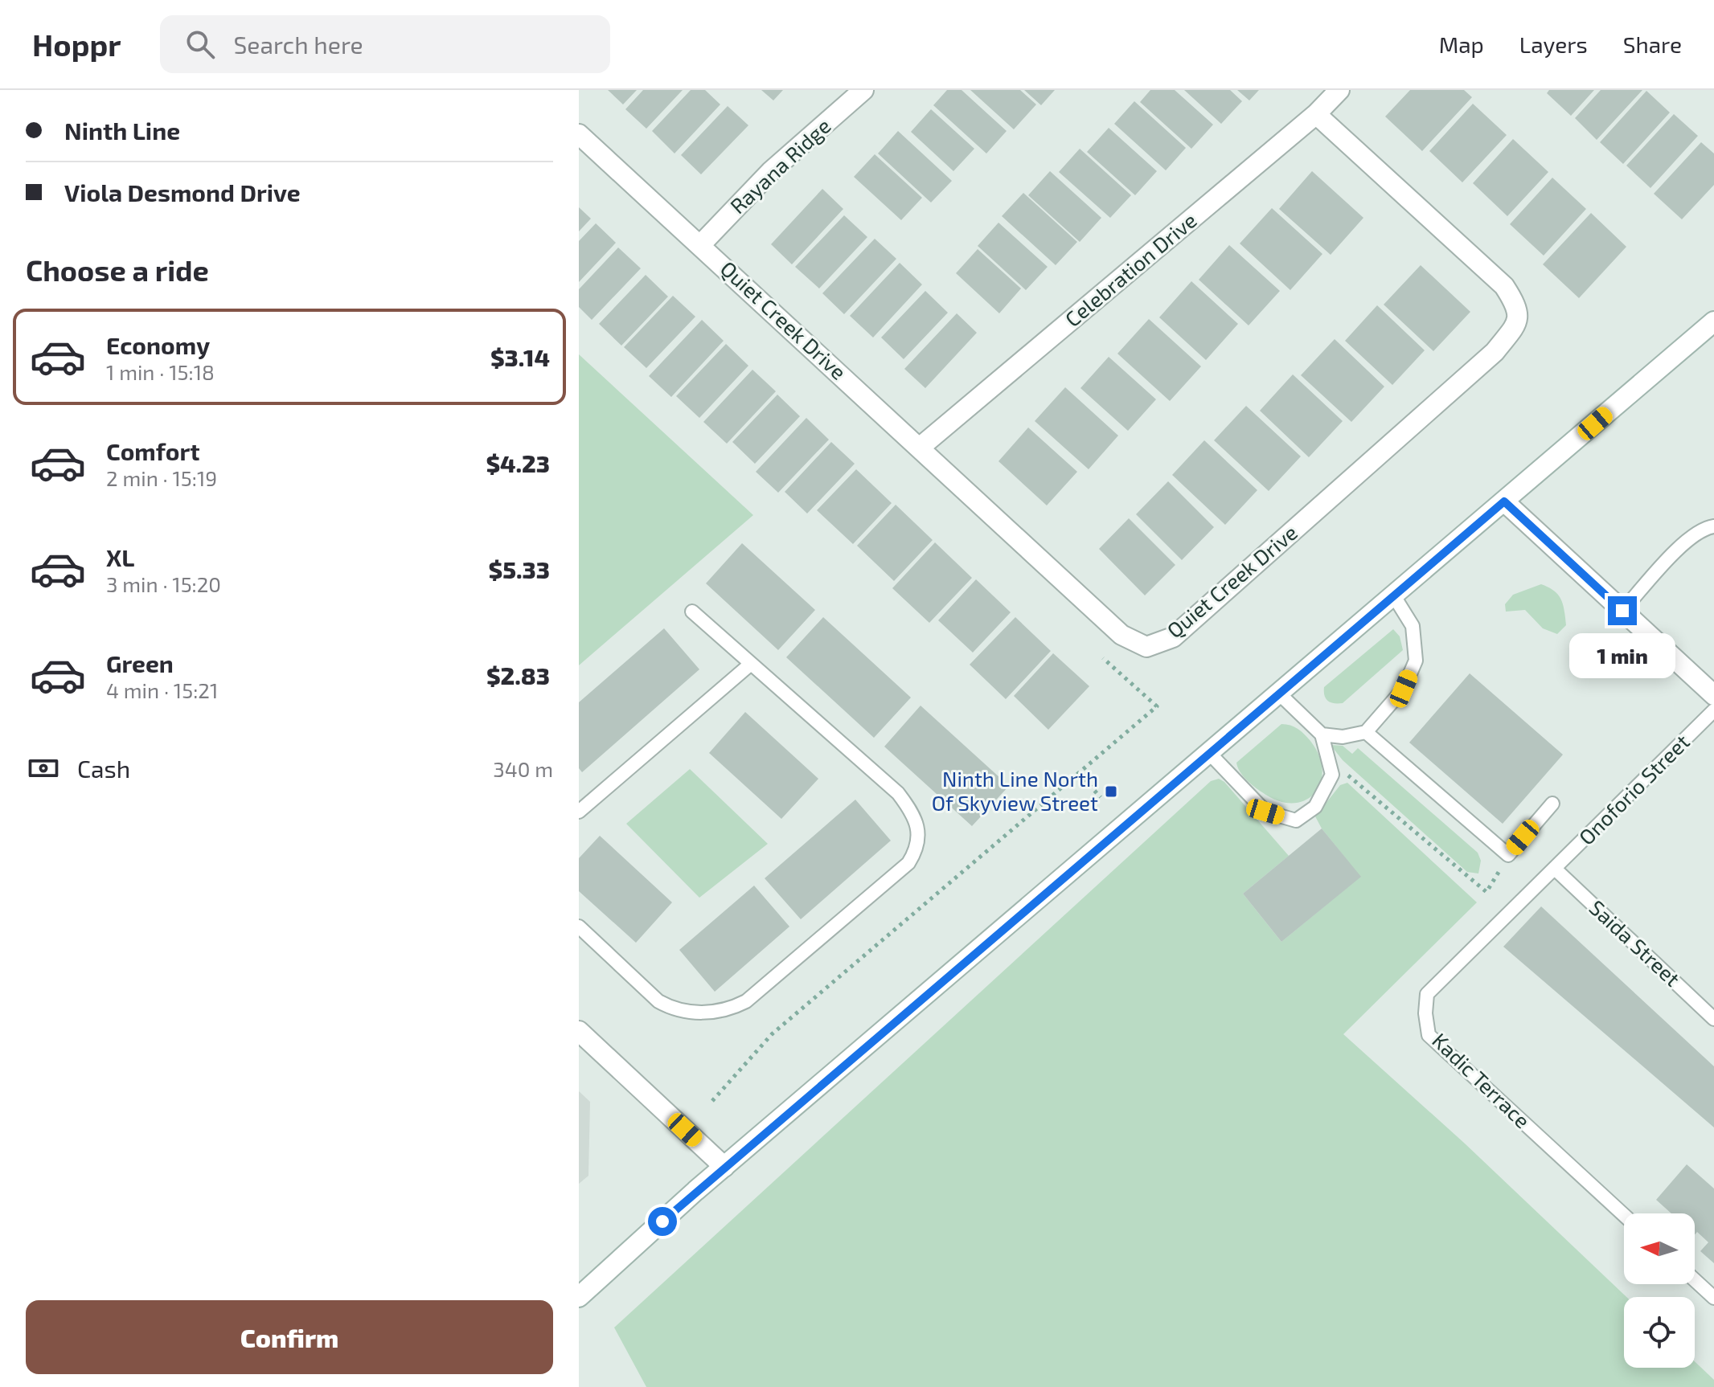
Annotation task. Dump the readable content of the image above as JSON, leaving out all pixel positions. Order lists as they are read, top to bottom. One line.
{"streets":{"street":["Rayana Ridge","Celebration Drive","Quiet Creek Drive"],"lane":["Onoforio Street","Saida Street","Kadic Terrace"]},"crossings":[["Rayana Ridge","Quiet Creek Drive"],["Celebration Drive","Quiet Creek Drive"],["Onoforio Street","Saida Street"],["Onoforio Street","Kadic Terrace"],["Saida Street","Kadic Terrace"]],"places":{"transit":["Ninth Line North Of Skyview Street"]},"north":"left","page":{"header":"Hoppr","search":"Search here","nav":["Map","Layers","Share"],"banner":["Ninth Line","Viola Desmond Drive"],"heading":"Choose a ride","list":[{"name":"Economy","note":"1 min · 15:18","value":"$3.14"},{"name":"Comfort","note":"2 min · 15:19","value":"$4.23"},{"name":"XL","note":"3 min · 15:20","value":"$5.33"},{"name":"Green","note":"4 min · 15:21","value":"$2.83"}],"bubble":"1 min","pay":["Cash","340 m"],"buttons":"Confirm"}}
